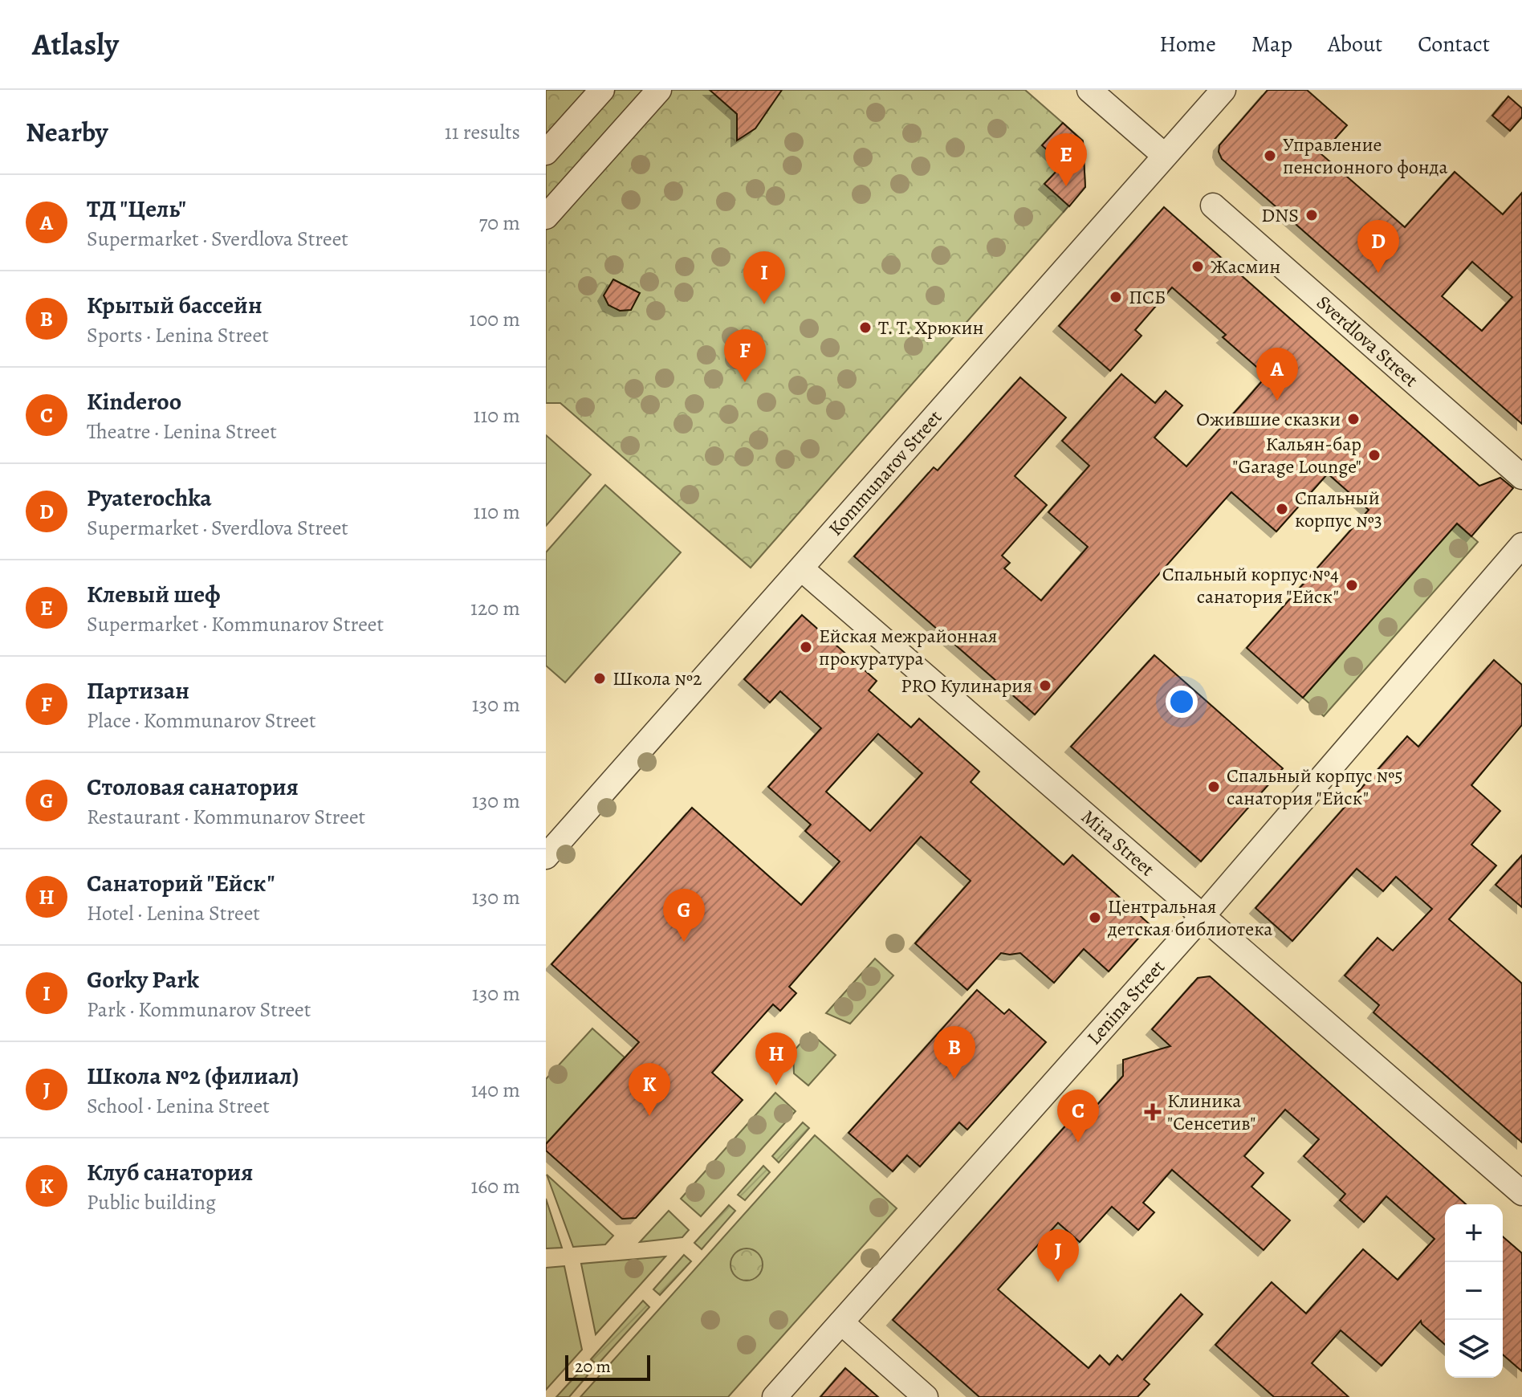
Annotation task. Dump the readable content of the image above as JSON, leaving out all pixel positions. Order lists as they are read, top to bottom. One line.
{"streets":{"street":["Sverdlova Street","Kommunarov Street","Mira Street","Lenina Street"]},"crossings":[["Kommunarov Street","Mira Street"],["Mira Street","Lenina Street"]],"places":{"other":["Управление пенсионного фонда","DNS","Жасмин","ПСБ","Т. Т. Хрюкин","Ожившие сказки","Кальян-бар \"Garage Lounge\"","Спальный корпус №3","Спальный корпус №4 санатория \"Ейск\"","Ейская межрайонная прокуратура","Школа №2","PRO Кулинария","Спальный корпус №5 санатория \"Ейск\"","Центральная детская библиотека"],"health":["Клиника \"Сенсетив\""]},"scale_bar":"20 m","page":{"header":"Atlasly","nav":["Home","Map","About","Contact"],"heading":["Nearby","11 results"],"pins":["E","D","I","F","A","G","B","H","K","C","J"],"list":[{"mark":"A","name":"ТД \"Цель\"","note":"Supermarket · Sverdlova Street","value":"70 m"},{"mark":"B","name":"Крытый бассейн","note":"Sports · Lenina Street","value":"100 m"},{"mark":"C","name":"Kinderoo","note":"Theatre · Lenina Street","value":"110 m"},{"mark":"D","name":"Pyaterochka","note":"Supermarket · Sverdlova Street","value":"110 m"},{"mark":"E","name":"Клевый шеф","note":"Supermarket · Kommunarov Street","value":"120 m"},{"mark":"F","name":"Партизан","note":"Place · Kommunarov Street","value":"130 m"},{"mark":"G","name":"Столовая санатория","note":"Restaurant · Kommunarov Street","value":"130 m"},{"mark":"H","name":"Санаторий \"Ейск\"","note":"Hotel · Lenina Street","value":"130 m"},{"mark":"I","name":"Gorky Park","note":"Park · Kommunarov Street","value":"130 m"},{"mark":"J","name":"Школа №2 (филиал)","note":"School · Lenina Street","value":"140 m"},{"mark":"K","name":"Клуб санатория","note":"Public building","value":"160 m"}],"map_buttons":["+","−"],"scale":"20 m"}}
